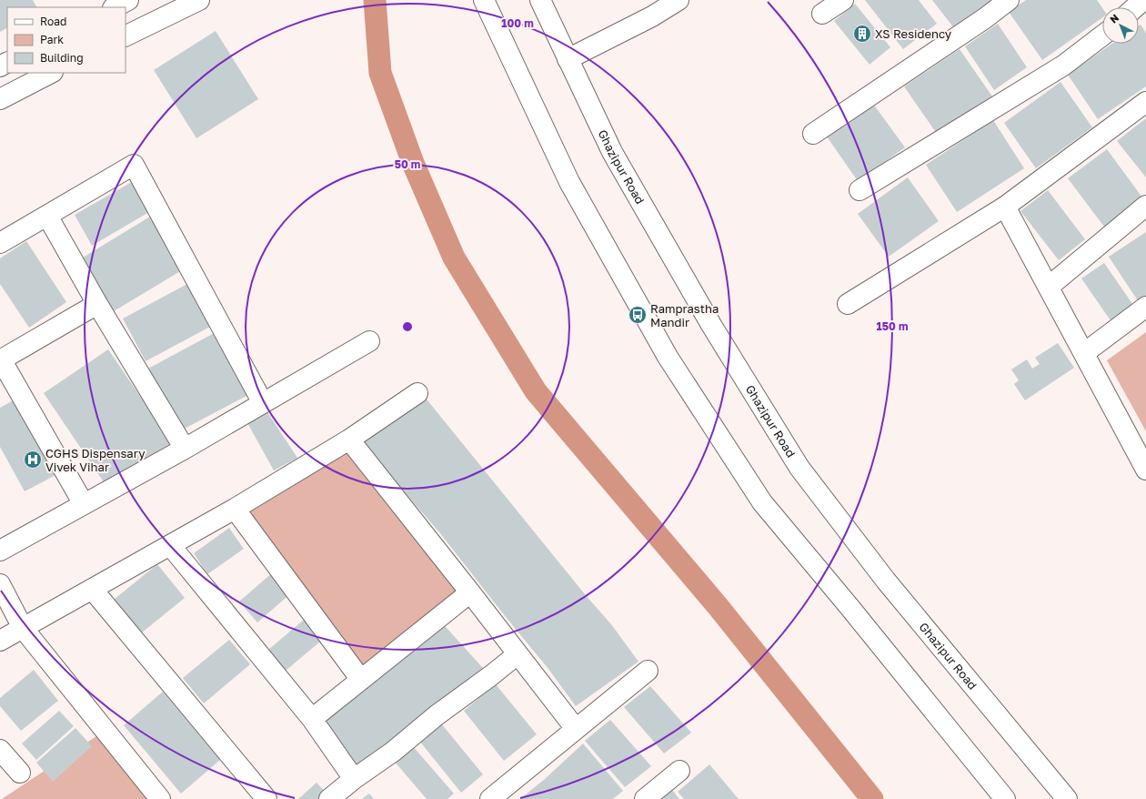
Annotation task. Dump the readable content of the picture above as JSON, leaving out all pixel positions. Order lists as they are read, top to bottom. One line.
{"streets":{"street":["Ghazipur Road"]},"places":{"building":["XS Residency"],"bus stop":["Ramprastha Mandir"],"hospital":["CGHS Dispensary Vivek Vihar"]},"legend":["Road","Park","Building"],"north":"top left","rings":["100 m","50 m","150 m"]}
